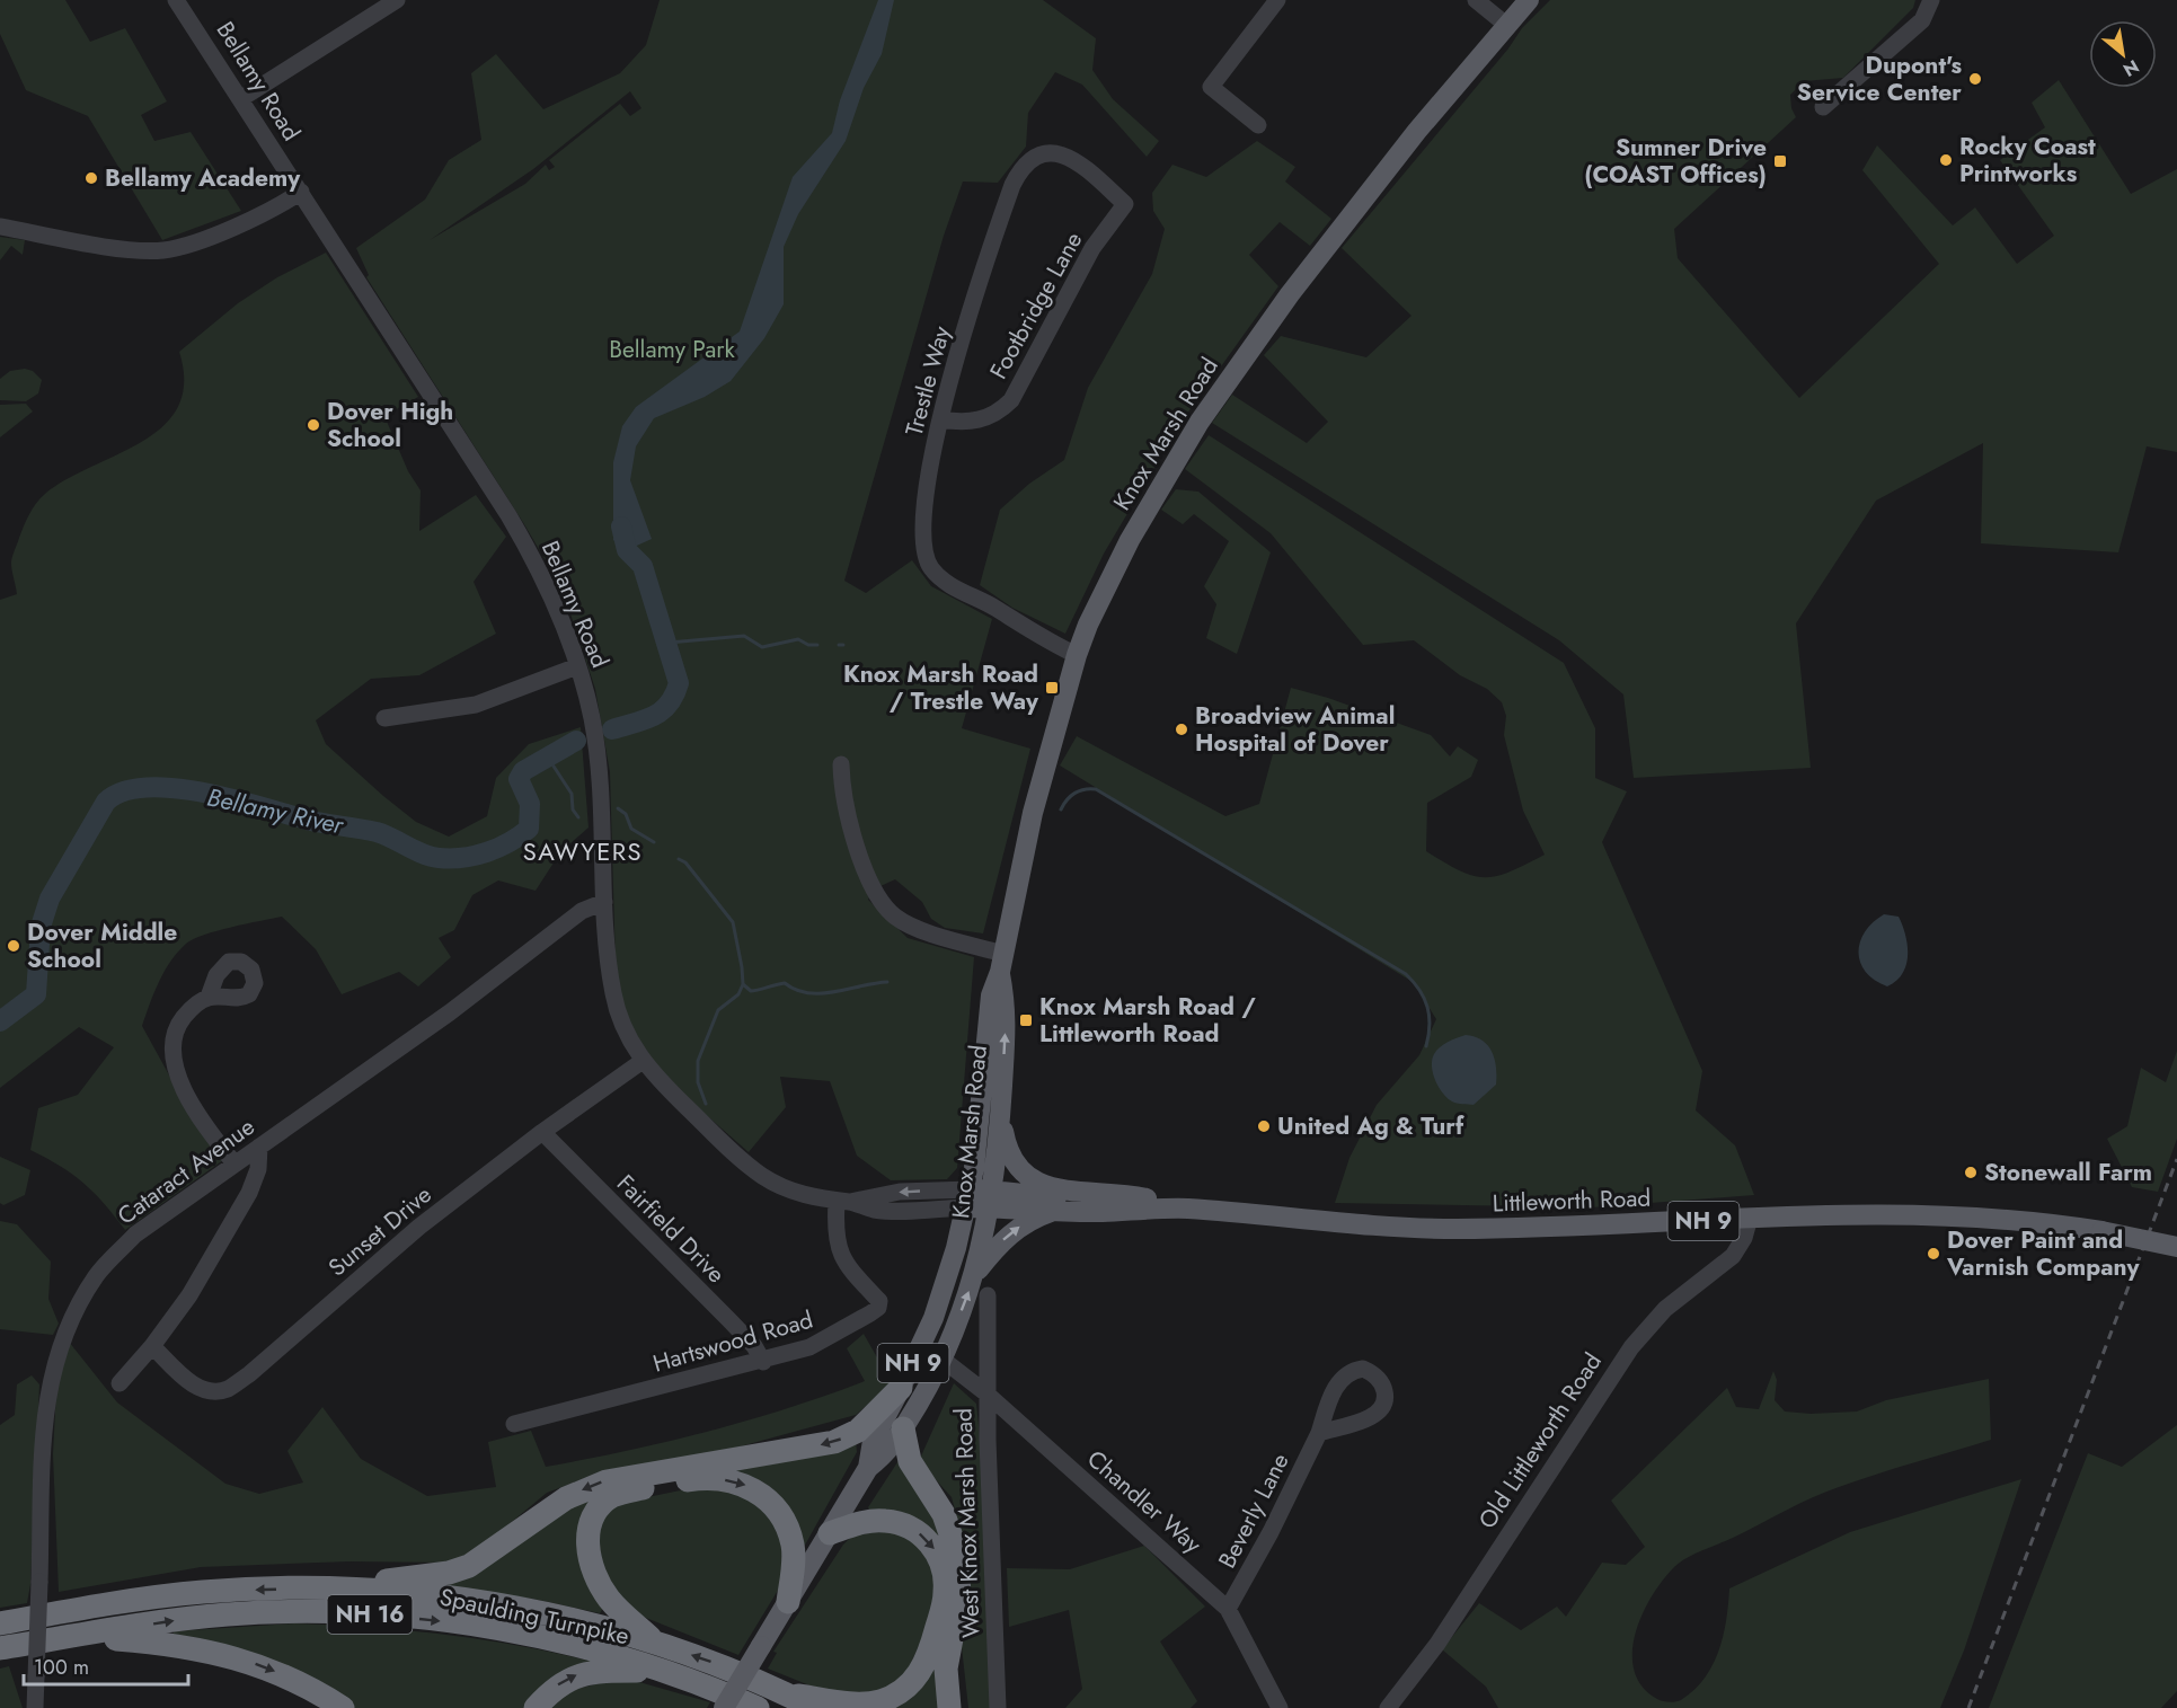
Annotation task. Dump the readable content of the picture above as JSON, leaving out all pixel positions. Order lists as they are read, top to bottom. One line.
{"streets":{"highway":["NH 16","Spaulding Turnpike"],"main road":["Knox Marsh Road","Littleworth Road","NH 9"],"street":["Bellamy Road","Footbridge Lane","Trestle Way","Cataract Avenue","Fairfield Drive","Sunset Drive","Hartswood Road","Old Littleworth Road","Chandler Way","Beverly Lane","West Knox Marsh Road"]},"crossings":[["Bellamy Road","Knox Marsh Road"],["Bellamy Road","Cataract Avenue"],["Bellamy Road","Littleworth Road"],["Bellamy Road","Sunset Drive"],["Bellamy Road","Hartswood Road"],["Footbridge Lane","Trestle Way"],["Trestle Way","Knox Marsh Road"],["Knox Marsh Road","Littleworth Road"],["Knox Marsh Road","NH 9"],["Knox Marsh Road","Chandler Way"],["Littleworth Road","NH 9"],["Littleworth Road","Old Littleworth Road"],["Fairfield Drive","Sunset Drive"],["Fairfield Drive","Hartswood Road"],["Chandler Way","Beverly Lane"],["Chandler Way","West Knox Marsh Road"]],"districts":["SAWYERS"],"water":["Bellamy River"],"parks":["Bellamy Park"],"places":{"other":["Dupont's Service Center","Rocky Coast Printworks","Bellamy Academy","Dover High School","Broadview Animal Hospital of Dover","Dover Middle School","United Ag & Turf","Stonewall Farm","Dover Paint and Varnish Company"],"transit":["Sumner Drive (COAST Offices)","Knox Marsh Road / Trestle Way","Knox Marsh Road / Littleworth Road"]},"scale_bar":"100 m","north":"bottom right"}
